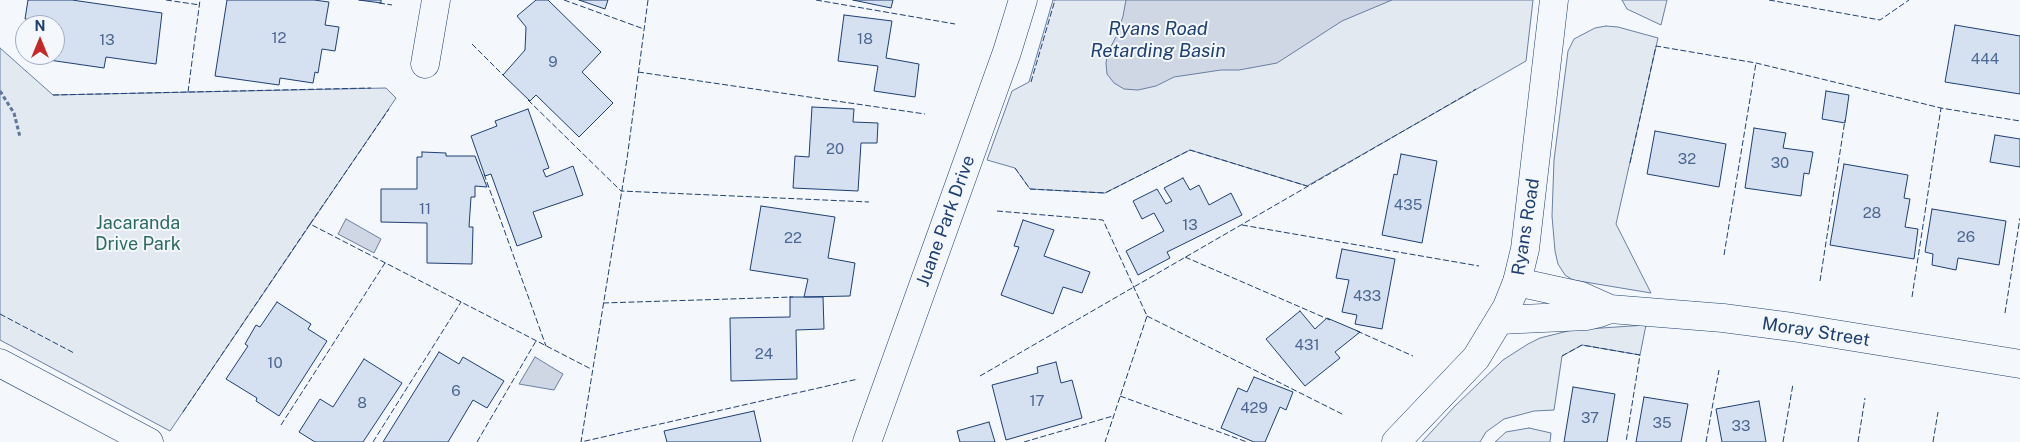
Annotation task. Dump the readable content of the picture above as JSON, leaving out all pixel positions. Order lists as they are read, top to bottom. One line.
{"streets":{"street":["Juane Park Drive","Ryans Road","Moray Street"]},"crossings":[["Ryans Road","Moray Street"]],"water":["Ryans Road Retarding Basin"],"parks":["Jacaranda Drive Park"],"house_numbers":["12","18","13","444","9","20","32","30","435","11","28","13","26","22","433","431","24","10","6","17","8","429","37","35","33"],"north":"top"}
